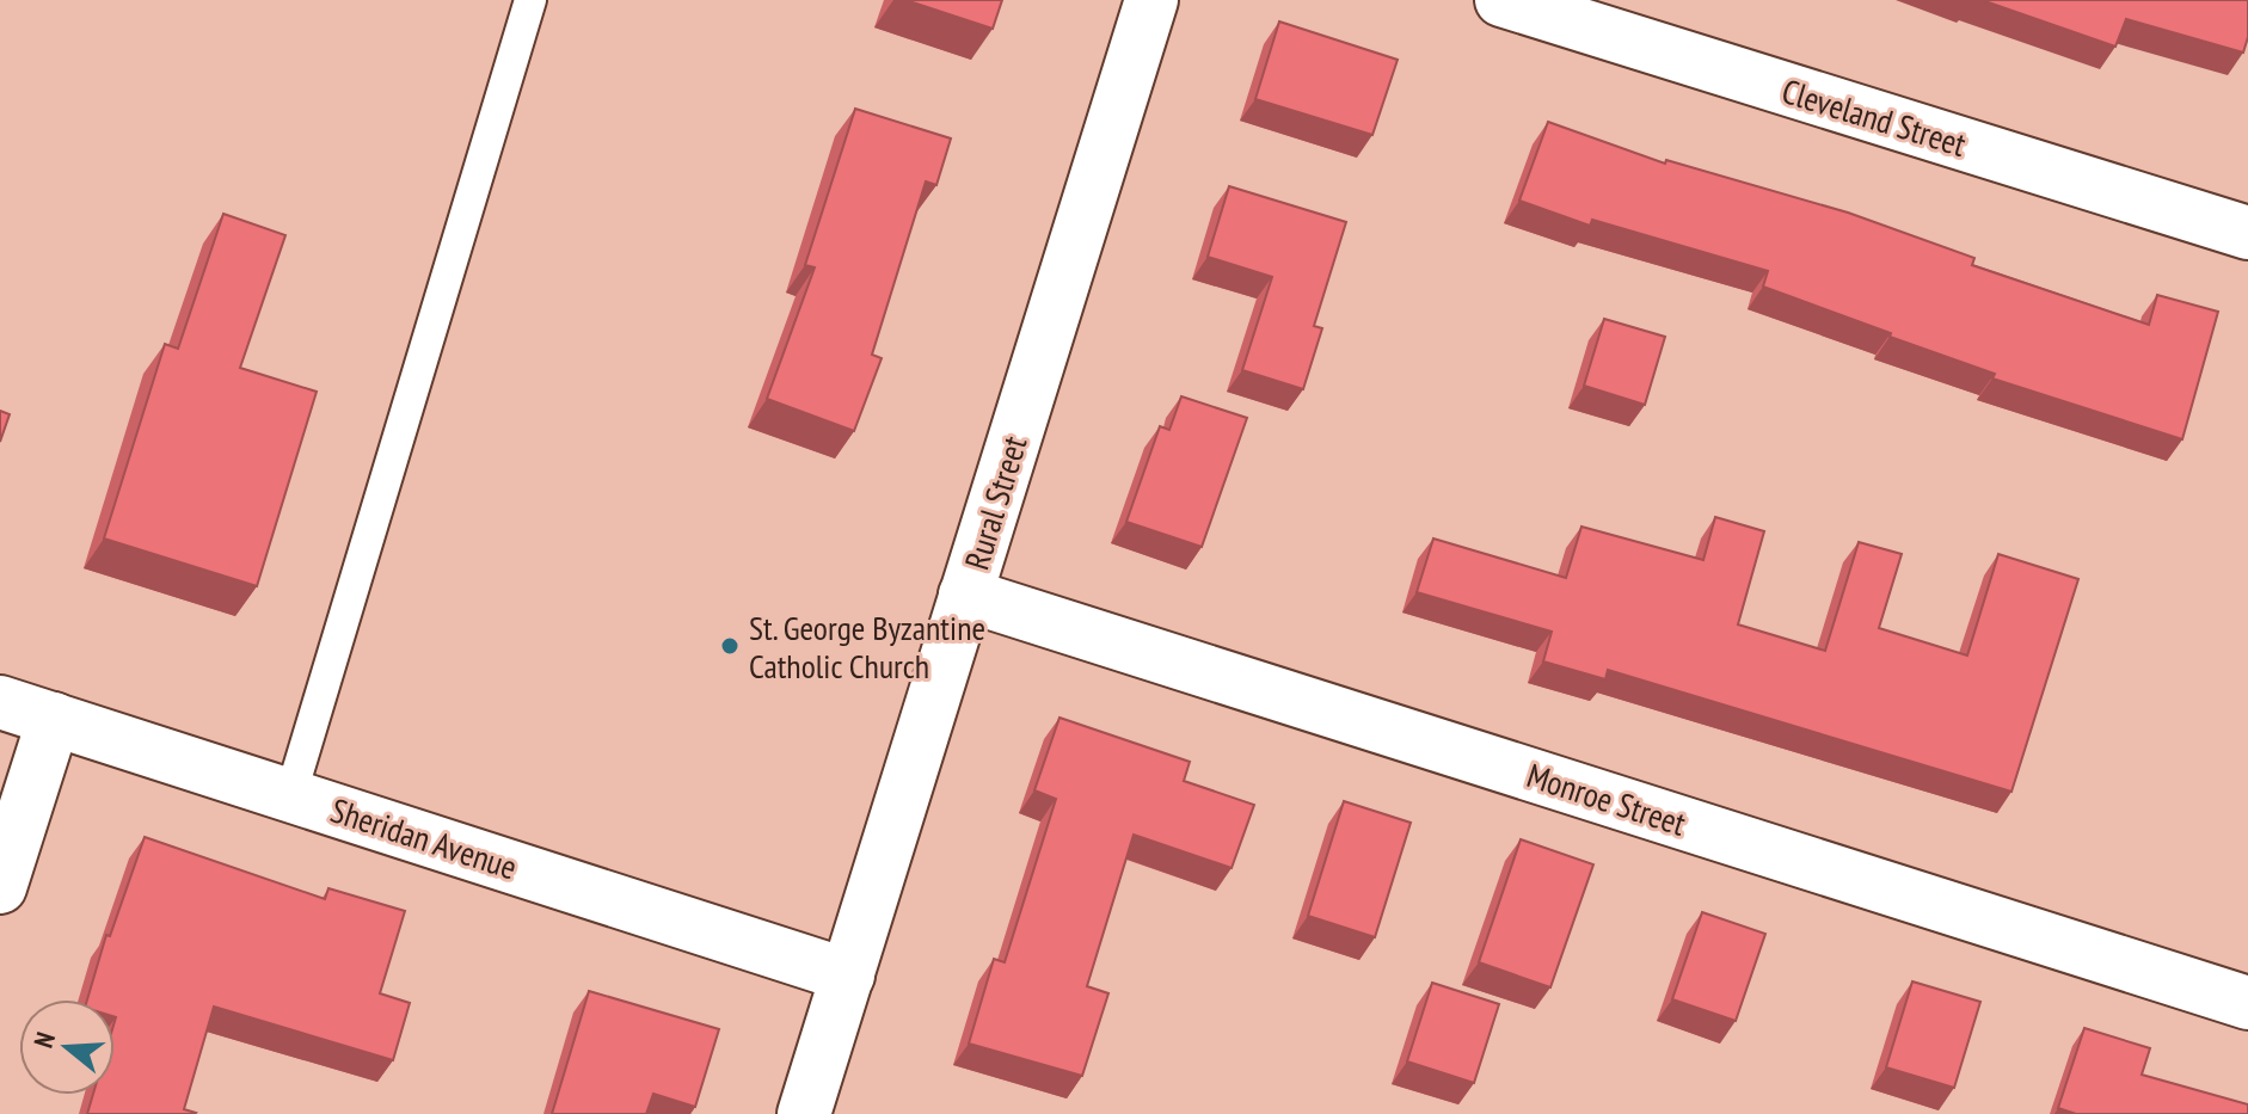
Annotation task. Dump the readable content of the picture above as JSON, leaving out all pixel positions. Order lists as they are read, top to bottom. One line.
{"streets":{"street":["Cleveland Street","Rural Street","Monroe Street","Sheridan Avenue"]},"crossings":[["Rural Street","Monroe Street"],["Rural Street","Sheridan Avenue"]],"places":["St. George Byzantine Catholic Church"],"north":"left"}
